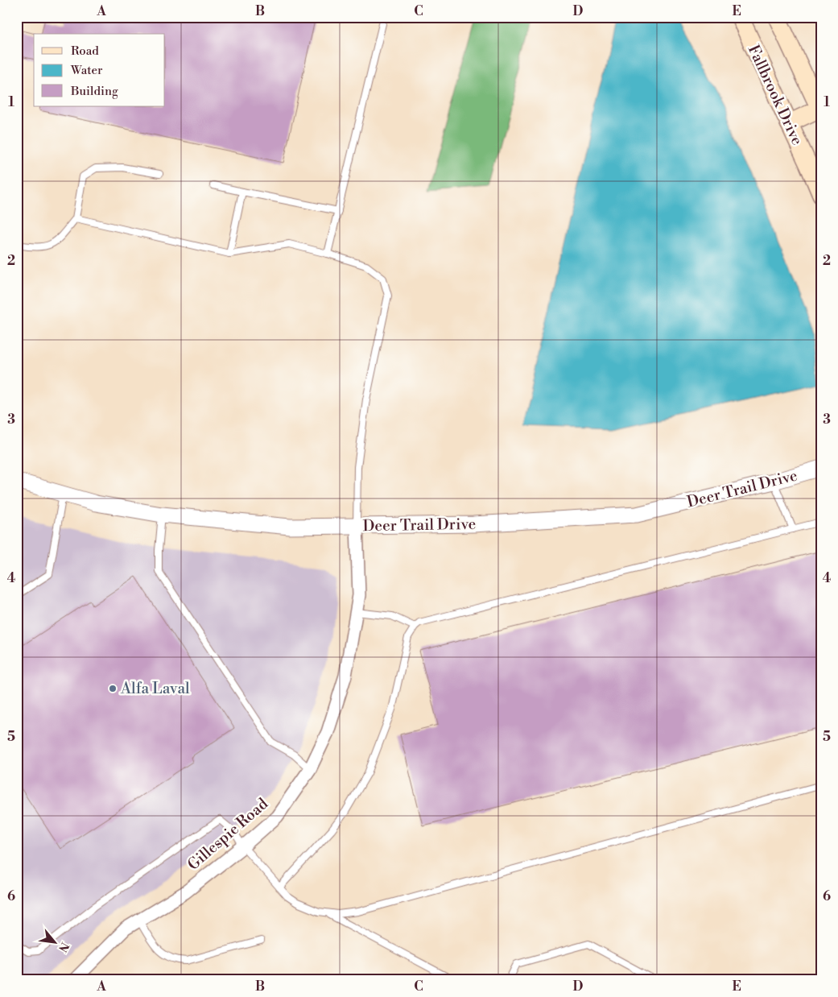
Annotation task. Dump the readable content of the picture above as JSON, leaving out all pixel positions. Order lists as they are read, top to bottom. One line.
{"streets":{"main road":["Fallbrook Drive"],"street":["Deer Trail Drive","Gillespie Road"]},"crossings":[["Deer Trail Drive","Gillespie Road"]],"places":["Alfa Laval"],"legend":["Road","Water","Building"],"north":"bottom right","grid":{"columns":["A","B","C","D","E"],"rows":["1","2","3","4","5","6"]}}
